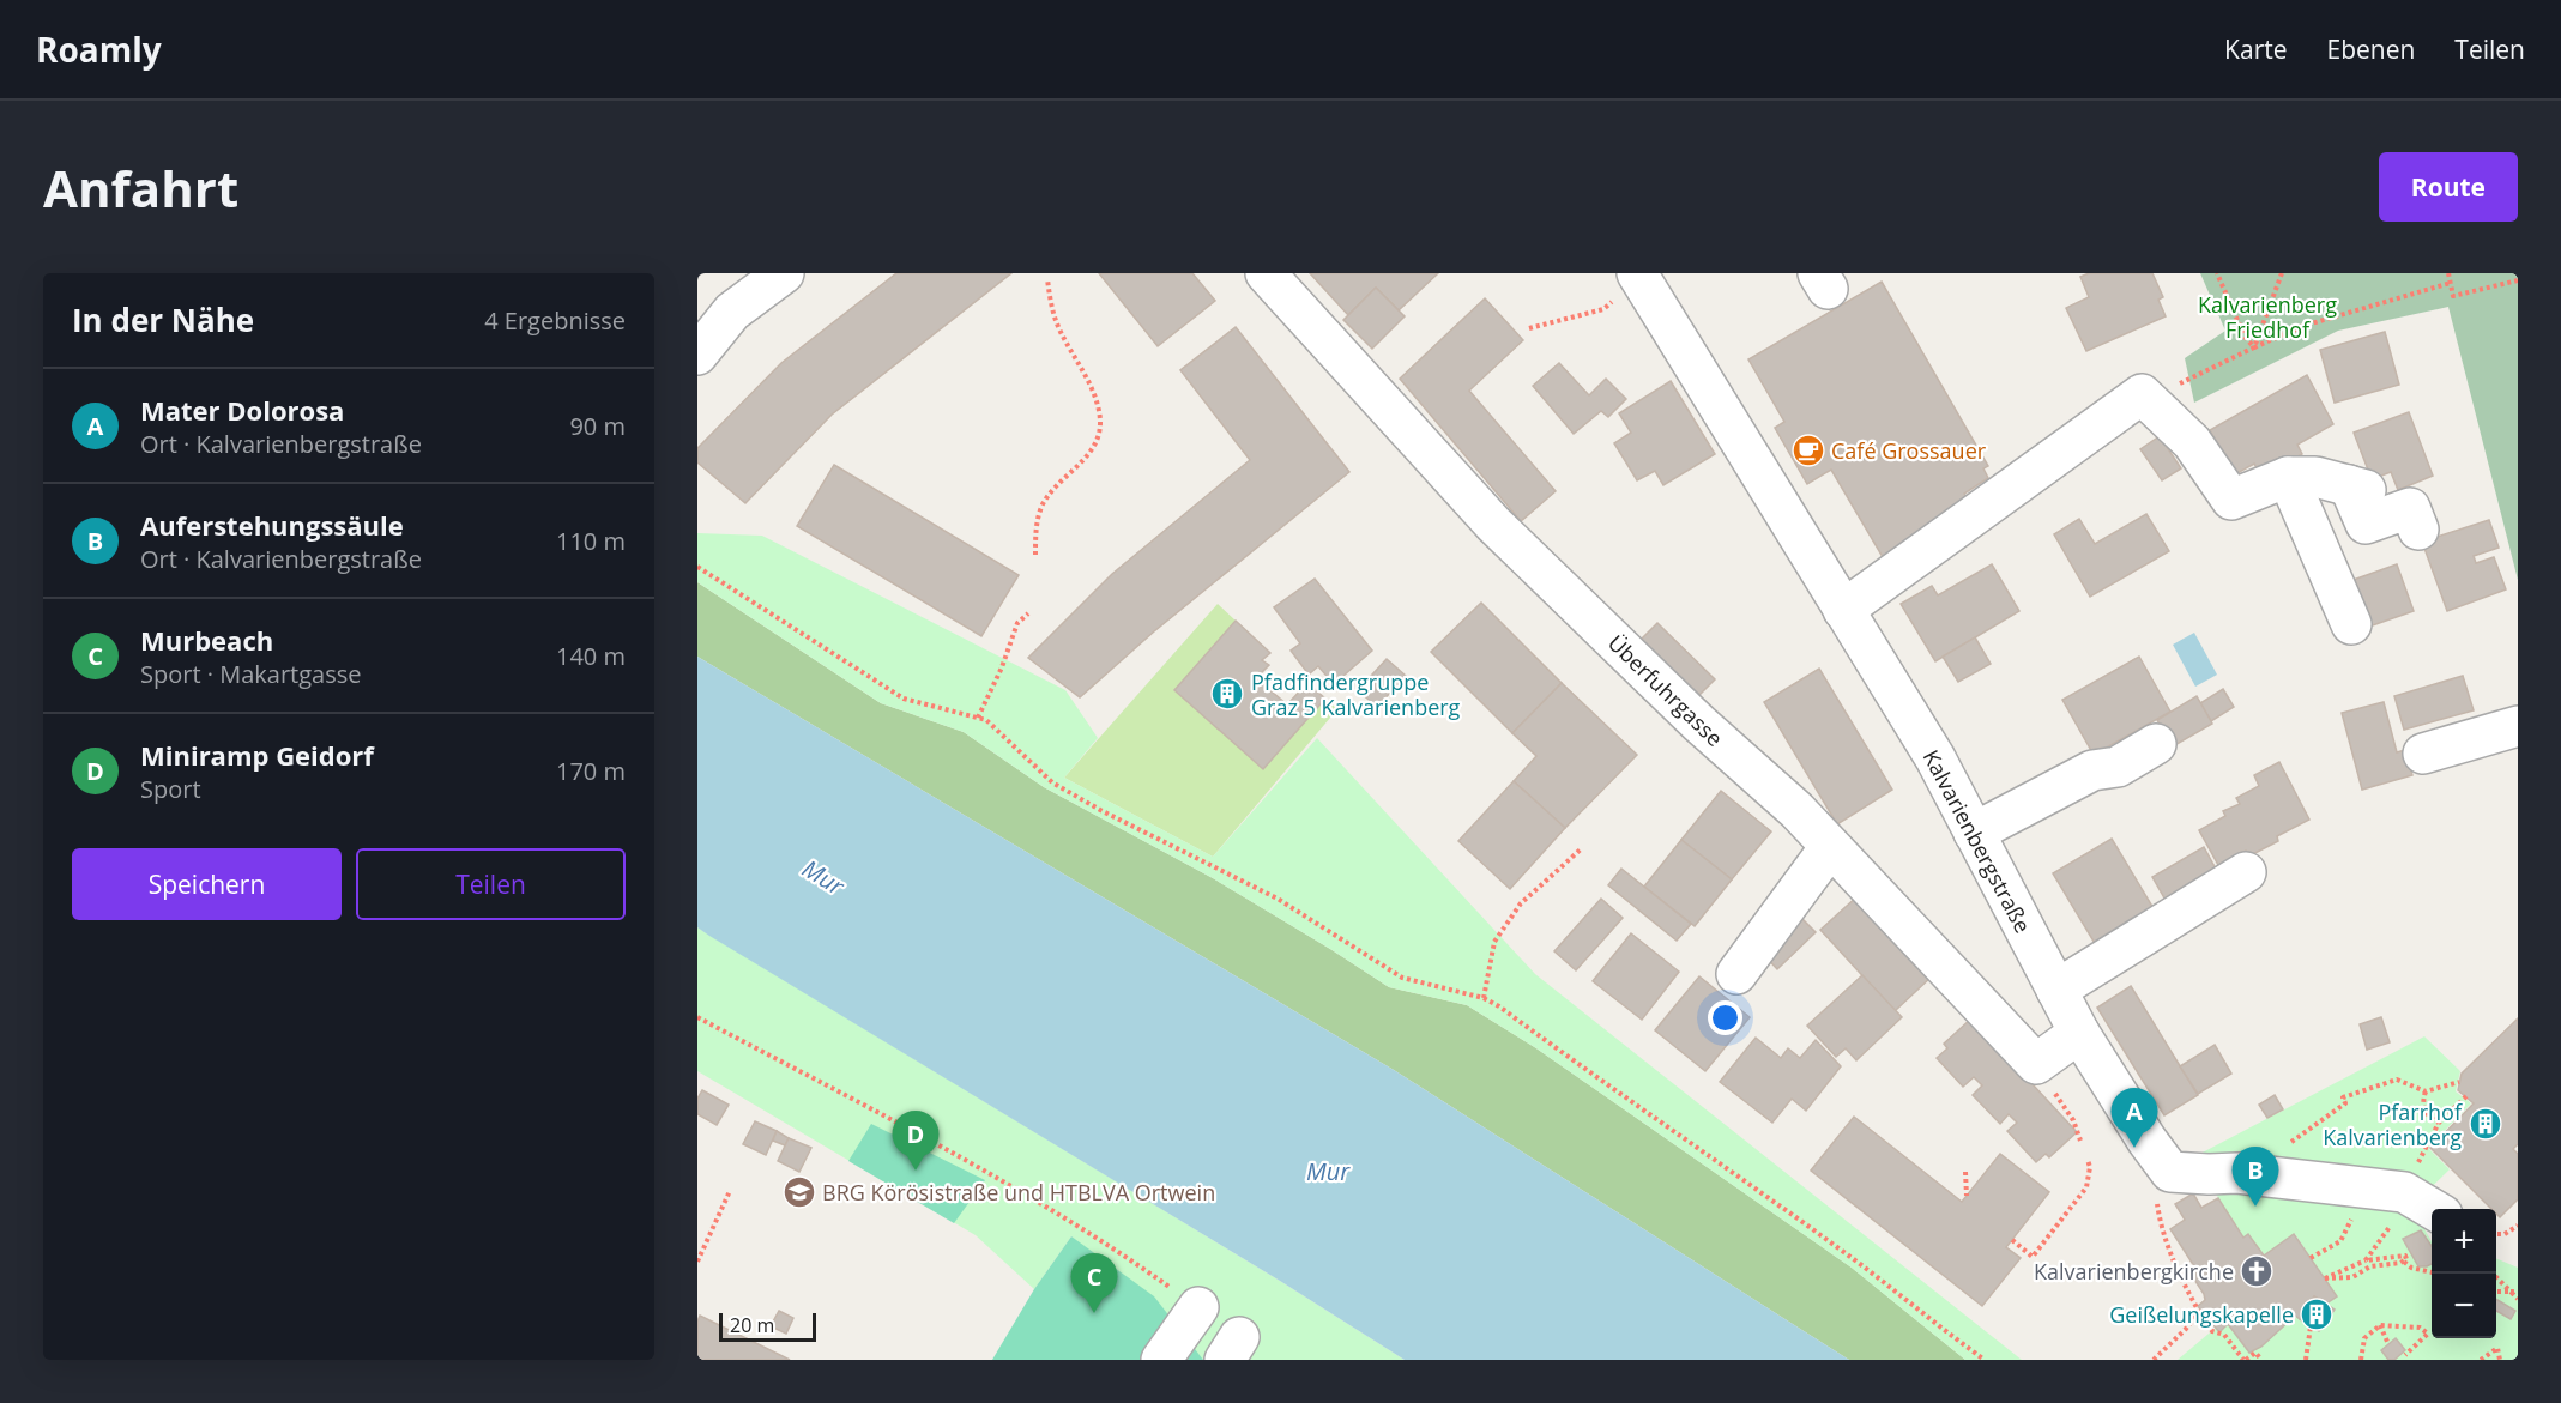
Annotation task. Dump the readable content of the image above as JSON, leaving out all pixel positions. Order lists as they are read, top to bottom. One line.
{"streets":{"street":["Überfuhrgasse","Kalvarienbergstraße"]},"water":["Mur"],"parks":["Kalvarienberg Friedhof"],"places":{"cafe":["Café Grossauer"],"building":["Pfadfindergruppe Graz 5 Kalvarienberg","Pfarrhof Kalvarienberg","Geißelungskapelle"],"school or university":["BRG Körösistraße und HTBLVA Ortwein"],"church":["Kalvarienbergkirche"]},"scale_bar":"20 m","page":{"header":"Roamly","nav":["Karte","Ebenen","Teilen"],"buttons":["Route",["Speichern","Teilen"]],"title":"Anfahrt","heading":["In der Nähe","4 Ergebnisse"],"list":[{"mark":"A","name":"Mater Dolorosa","note":"Ort · Kalvarienbergstraße","value":"90 m"},{"mark":"B","name":"Auferstehungssäule","note":"Ort · Kalvarienbergstraße","value":"110 m"},{"mark":"C","name":"Murbeach","note":"Sport · Makartgasse","value":"140 m"},{"mark":"D","name":"Miniramp Geidorf","note":"Sport","value":"170 m"}],"pins":["A","D","B","C"],"map_buttons":["+","−"],"scale":"20 m"}}
